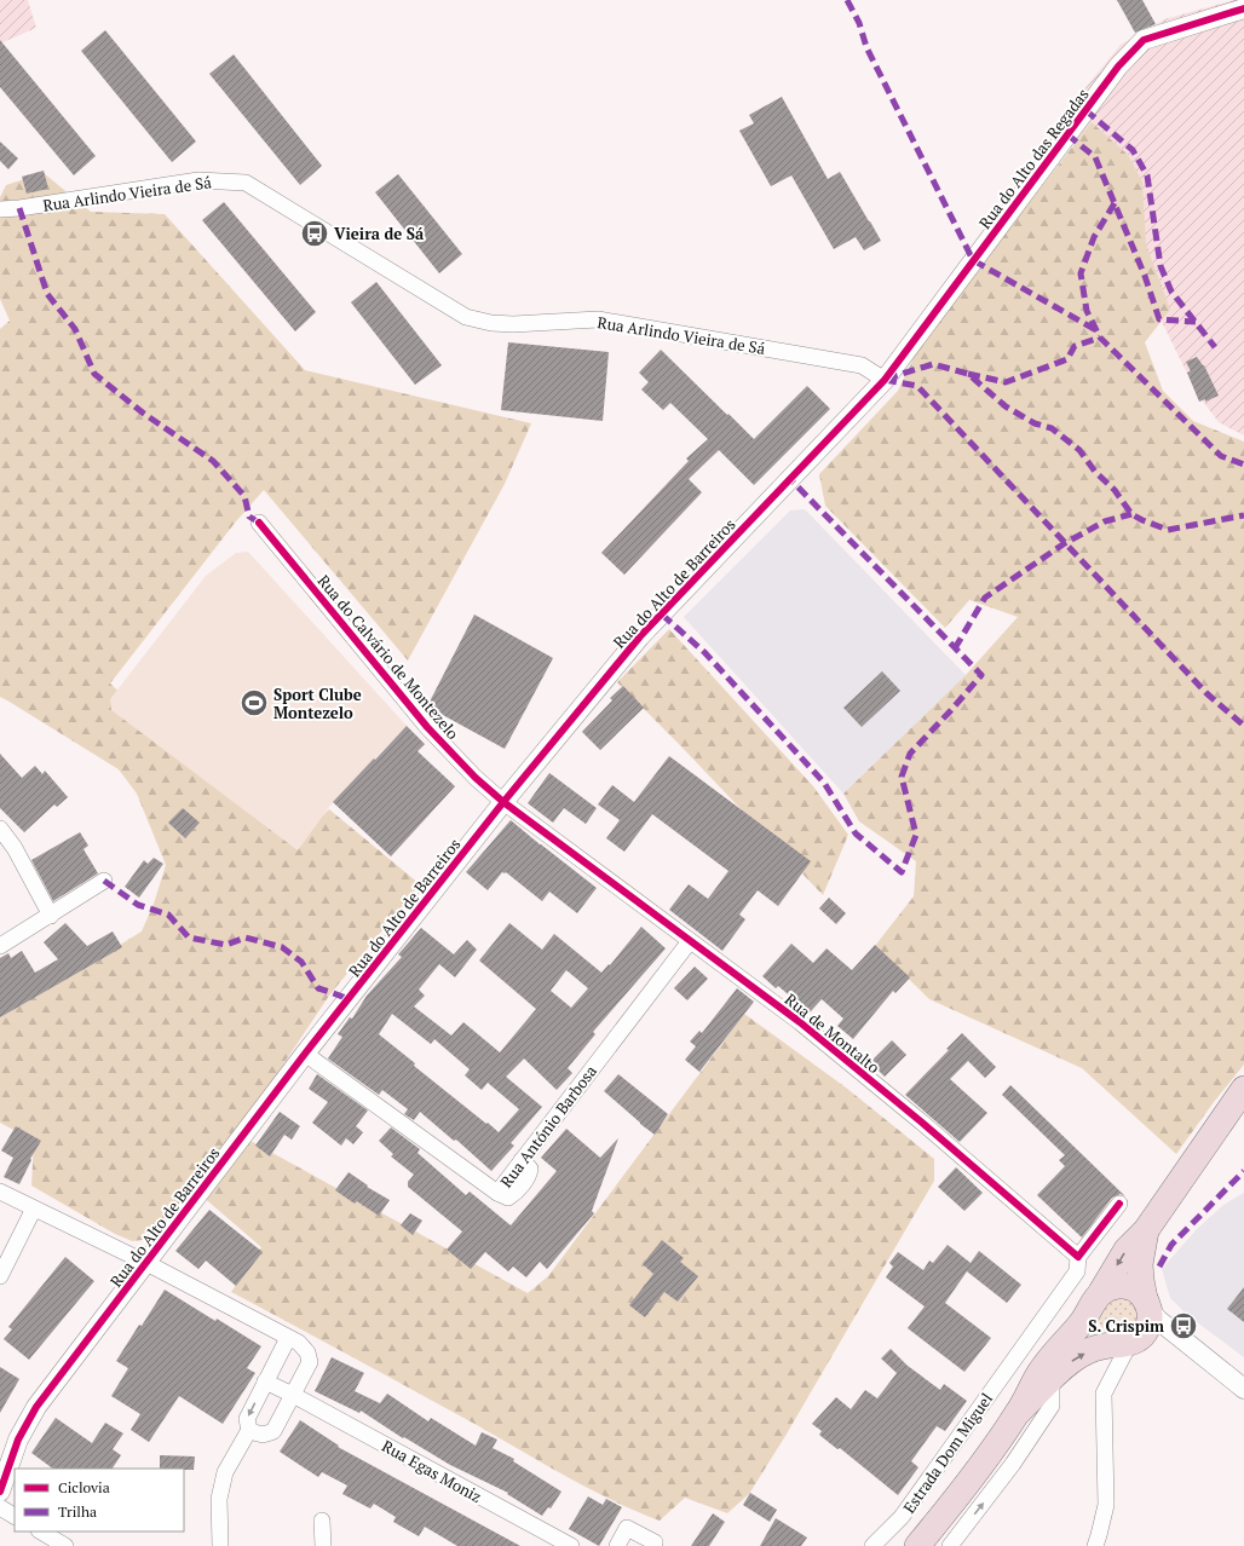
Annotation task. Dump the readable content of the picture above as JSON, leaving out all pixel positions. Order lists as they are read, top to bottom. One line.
{"streets":{"main road":["Estrada Dom Miguel"],"street":["Rua do Alto das Regadas","Rua Arlindo Vieira de Sá","Rua do Alto de Barreiros","Rua do Calvário de Montezelo","Rua de Montalto","Rua António Barbosa","Rua Egas Moniz"]},"crossings":[["Rua do Alto das Regadas","Rua Arlindo Vieira de Sá"],["Rua do Alto das Regadas","Rua do Alto de Barreiros"],["Rua Arlindo Vieira de Sá","Rua do Alto de Barreiros"],["Rua do Alto de Barreiros","Rua do Calvário de Montezelo"],["Rua do Alto de Barreiros","Rua de Montalto"],["Rua do Alto de Barreiros","Rua António Barbosa"],["Rua do Calvário de Montezelo","Rua de Montalto"],["Rua de Montalto","Rua António Barbosa"],["Rua de Montalto","Estrada Dom Miguel"]],"places":{"bus stop":["Vieira de Sá","S. Crispim"],"sports":["Sport Clube Montezelo"]},"legend":["Ciclovia","Trilha"]}
